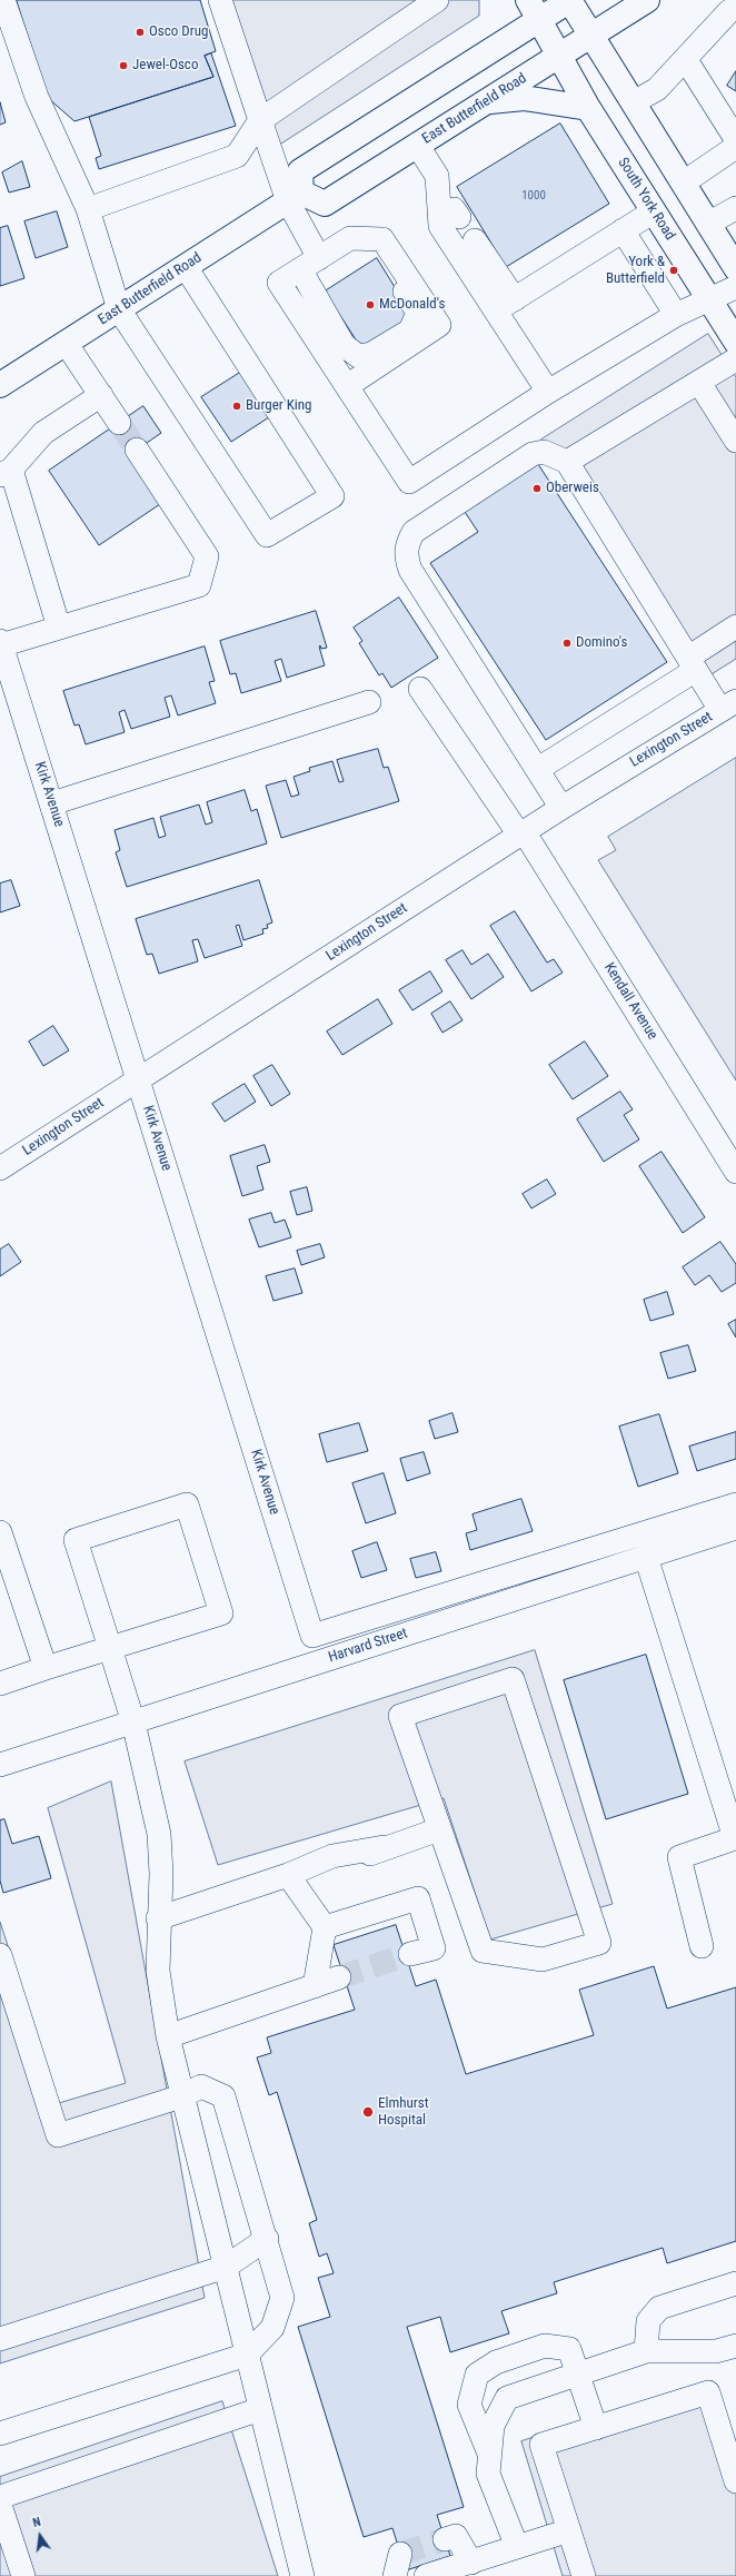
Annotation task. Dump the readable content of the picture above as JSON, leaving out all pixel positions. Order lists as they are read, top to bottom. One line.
{"streets":{"main road":["East Butterfield Road","South York Road"],"street":["Lexington Street","Kirk Avenue","Kendall Avenue","Harvard Street"]},"crossings":[["East Butterfield Road","South York Road"],["Lexington Street","Kirk Avenue"],["Lexington Street","Kendall Avenue"],["Kirk Avenue","Harvard Street"]],"places":["Osco Drug","Jewel-Osco","York & Butterfield","McDonald's","Burger King","Oberweis","Domino's","Elmhurst Hospital"],"house_numbers":["1000"],"north":"top"}
